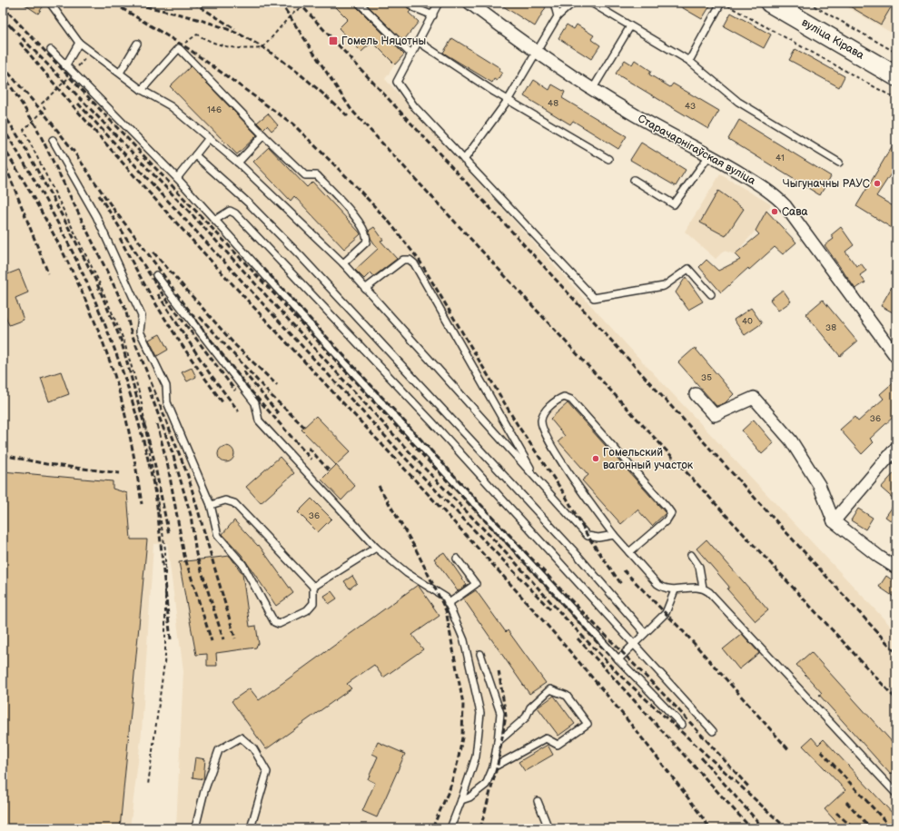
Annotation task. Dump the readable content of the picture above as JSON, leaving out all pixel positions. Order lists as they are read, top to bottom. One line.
{"streets":{"main road":["вуліца Кірава"],"street":["Старачарнігаўская вуліца"]},"places":{"transit":["Гомель Няцотны"],"other":["Чыгуначны РАУС","Сава","Гомельский вагонный участок"]},"house_numbers":["48","43","146","41","40","38","35","36","36"]}
